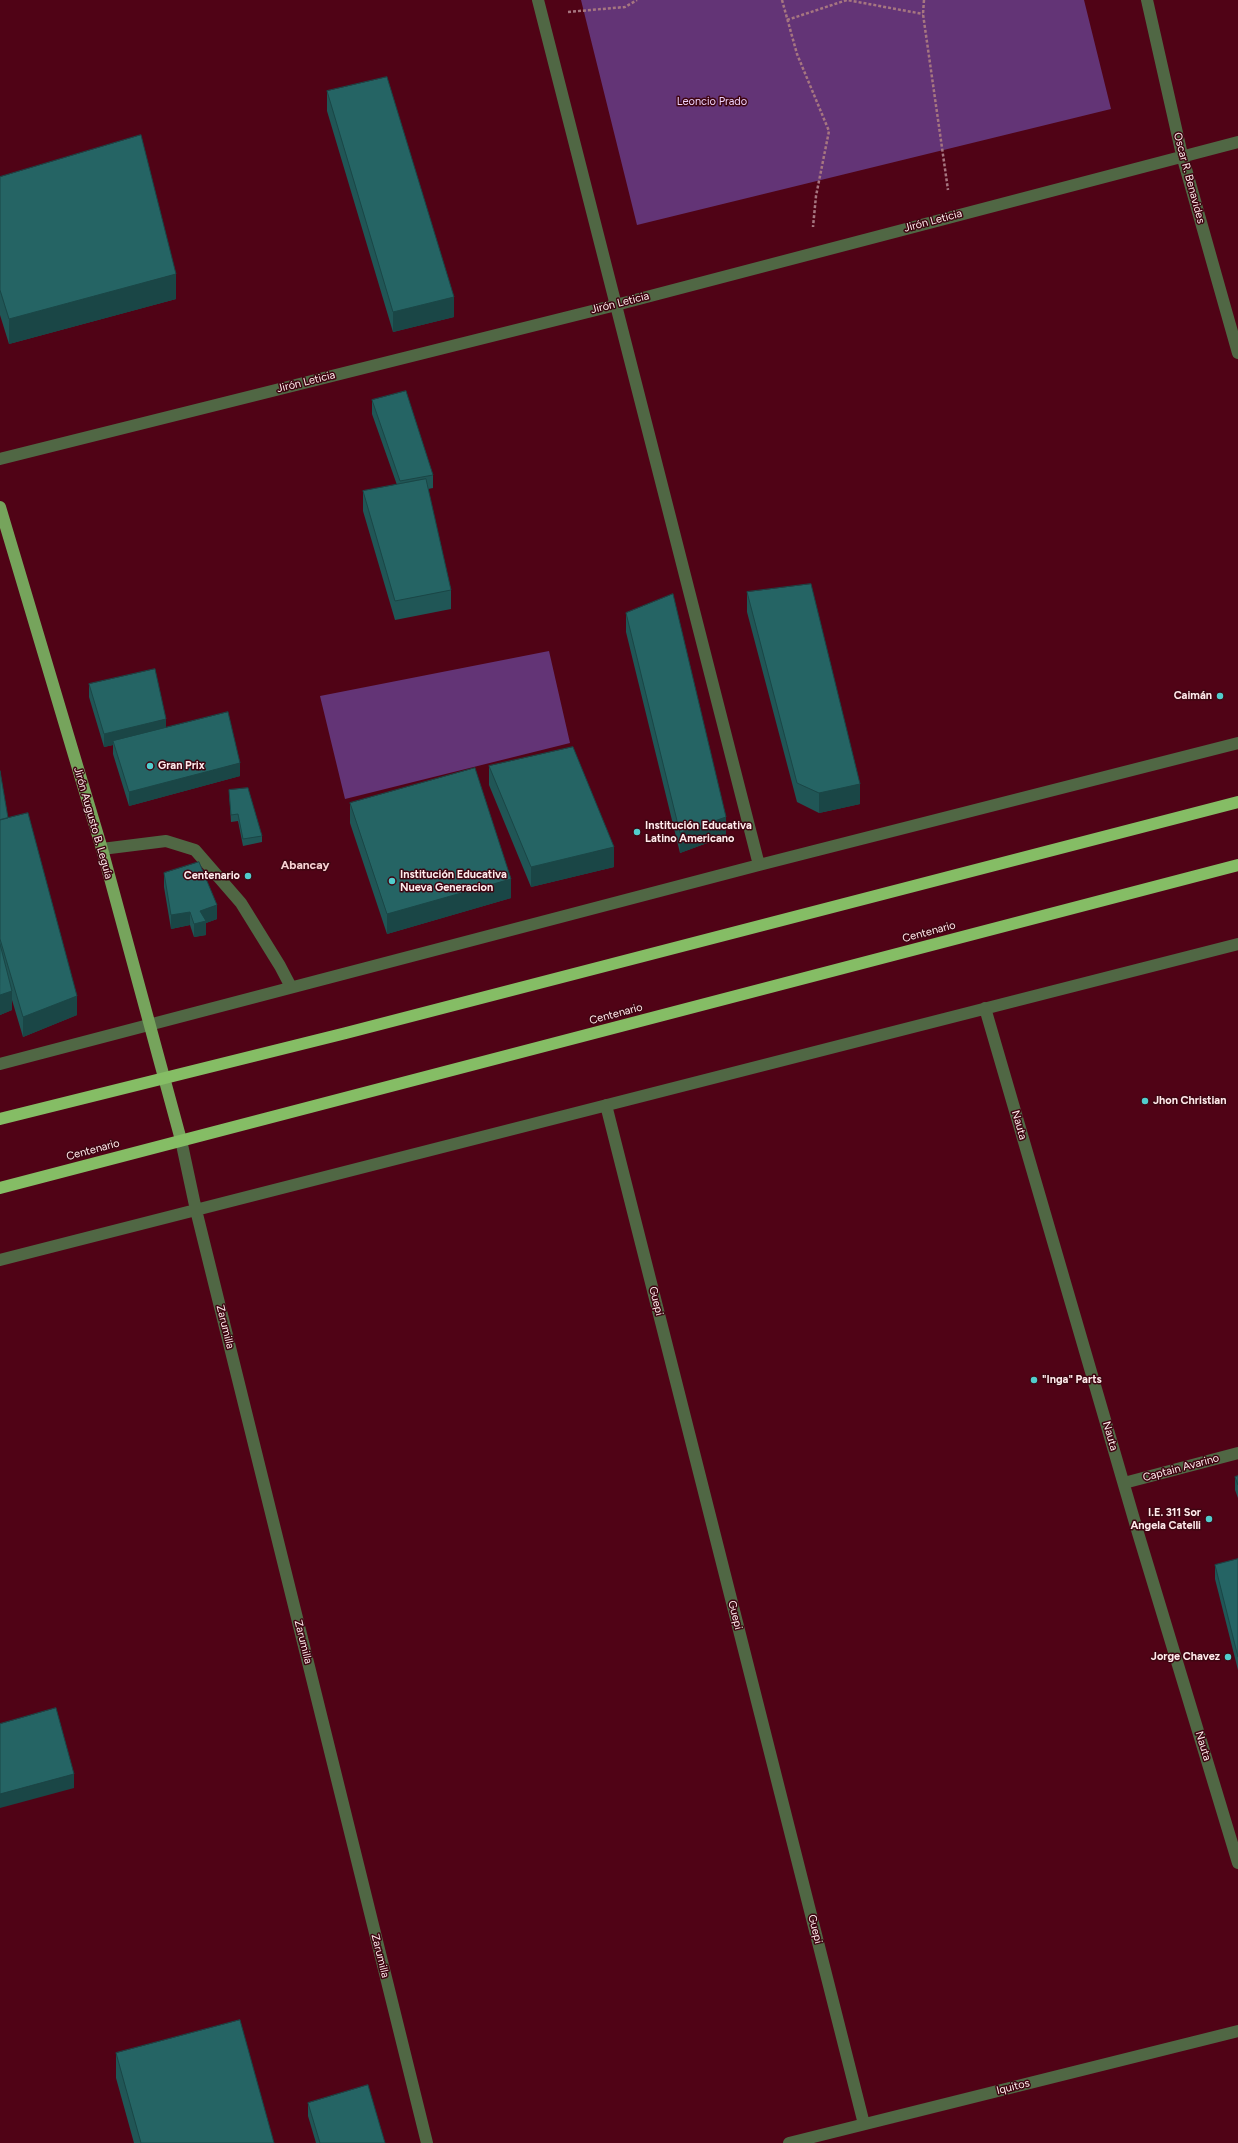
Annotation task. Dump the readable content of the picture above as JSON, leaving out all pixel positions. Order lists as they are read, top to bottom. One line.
{"streets":{"highway":["Centenario"],"main road":["Jirón Augusto B. Leguía"],"street":["Oscar R. Benavides","Jirón Leticia","Nauta","Guepi","Zarumilla","Captain Avarino","Iquitos"]},"crossings":[["Oscar R. Benavides","Jirón Leticia"],["Jirón Augusto B. Leguía","Centenario"],["Jirón Augusto B. Leguía","Zarumilla"],["Centenario","Zarumilla"],["Nauta","Captain Avarino"],["Guepi","Iquitos"]],"districts":["Abancay"],"parks":["Leoncio Prado"],"places":["Caimán","Gran Prix","Institución Educativa Latino Americano","Centenario","Institución Educativa Nueva Generacion","Jhon Christian","\"Inga\" Parts","I.E. 311 Sor Angela Catelli","Jorge Chavez"]}
